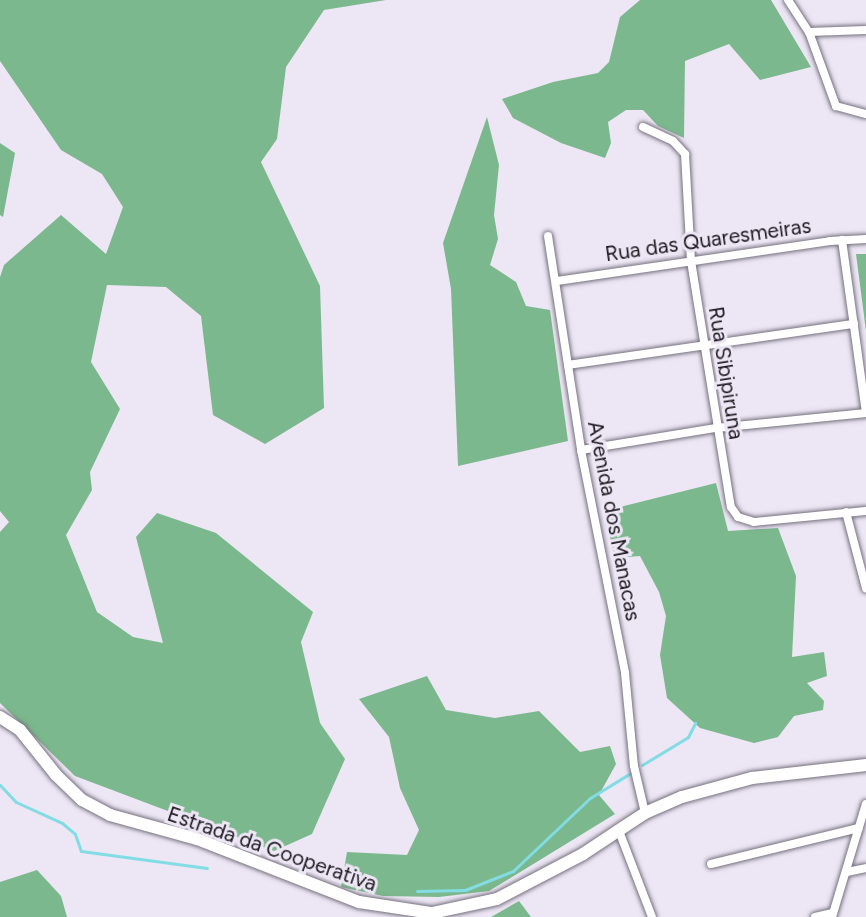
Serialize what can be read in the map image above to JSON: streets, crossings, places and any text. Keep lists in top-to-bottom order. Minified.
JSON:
{"streets":{"main road":["Estrada da Cooperativa"],"street":["Rua das Quaresmeiras","Rua Sibipiruna","Avenida dos Manacas"]},"crossings":[["Rua das Quaresmeiras","Rua Sibipiruna"],["Rua das Quaresmeiras","Avenida dos Manacas"],["Avenida dos Manacas","Estrada da Cooperativa"]]}
